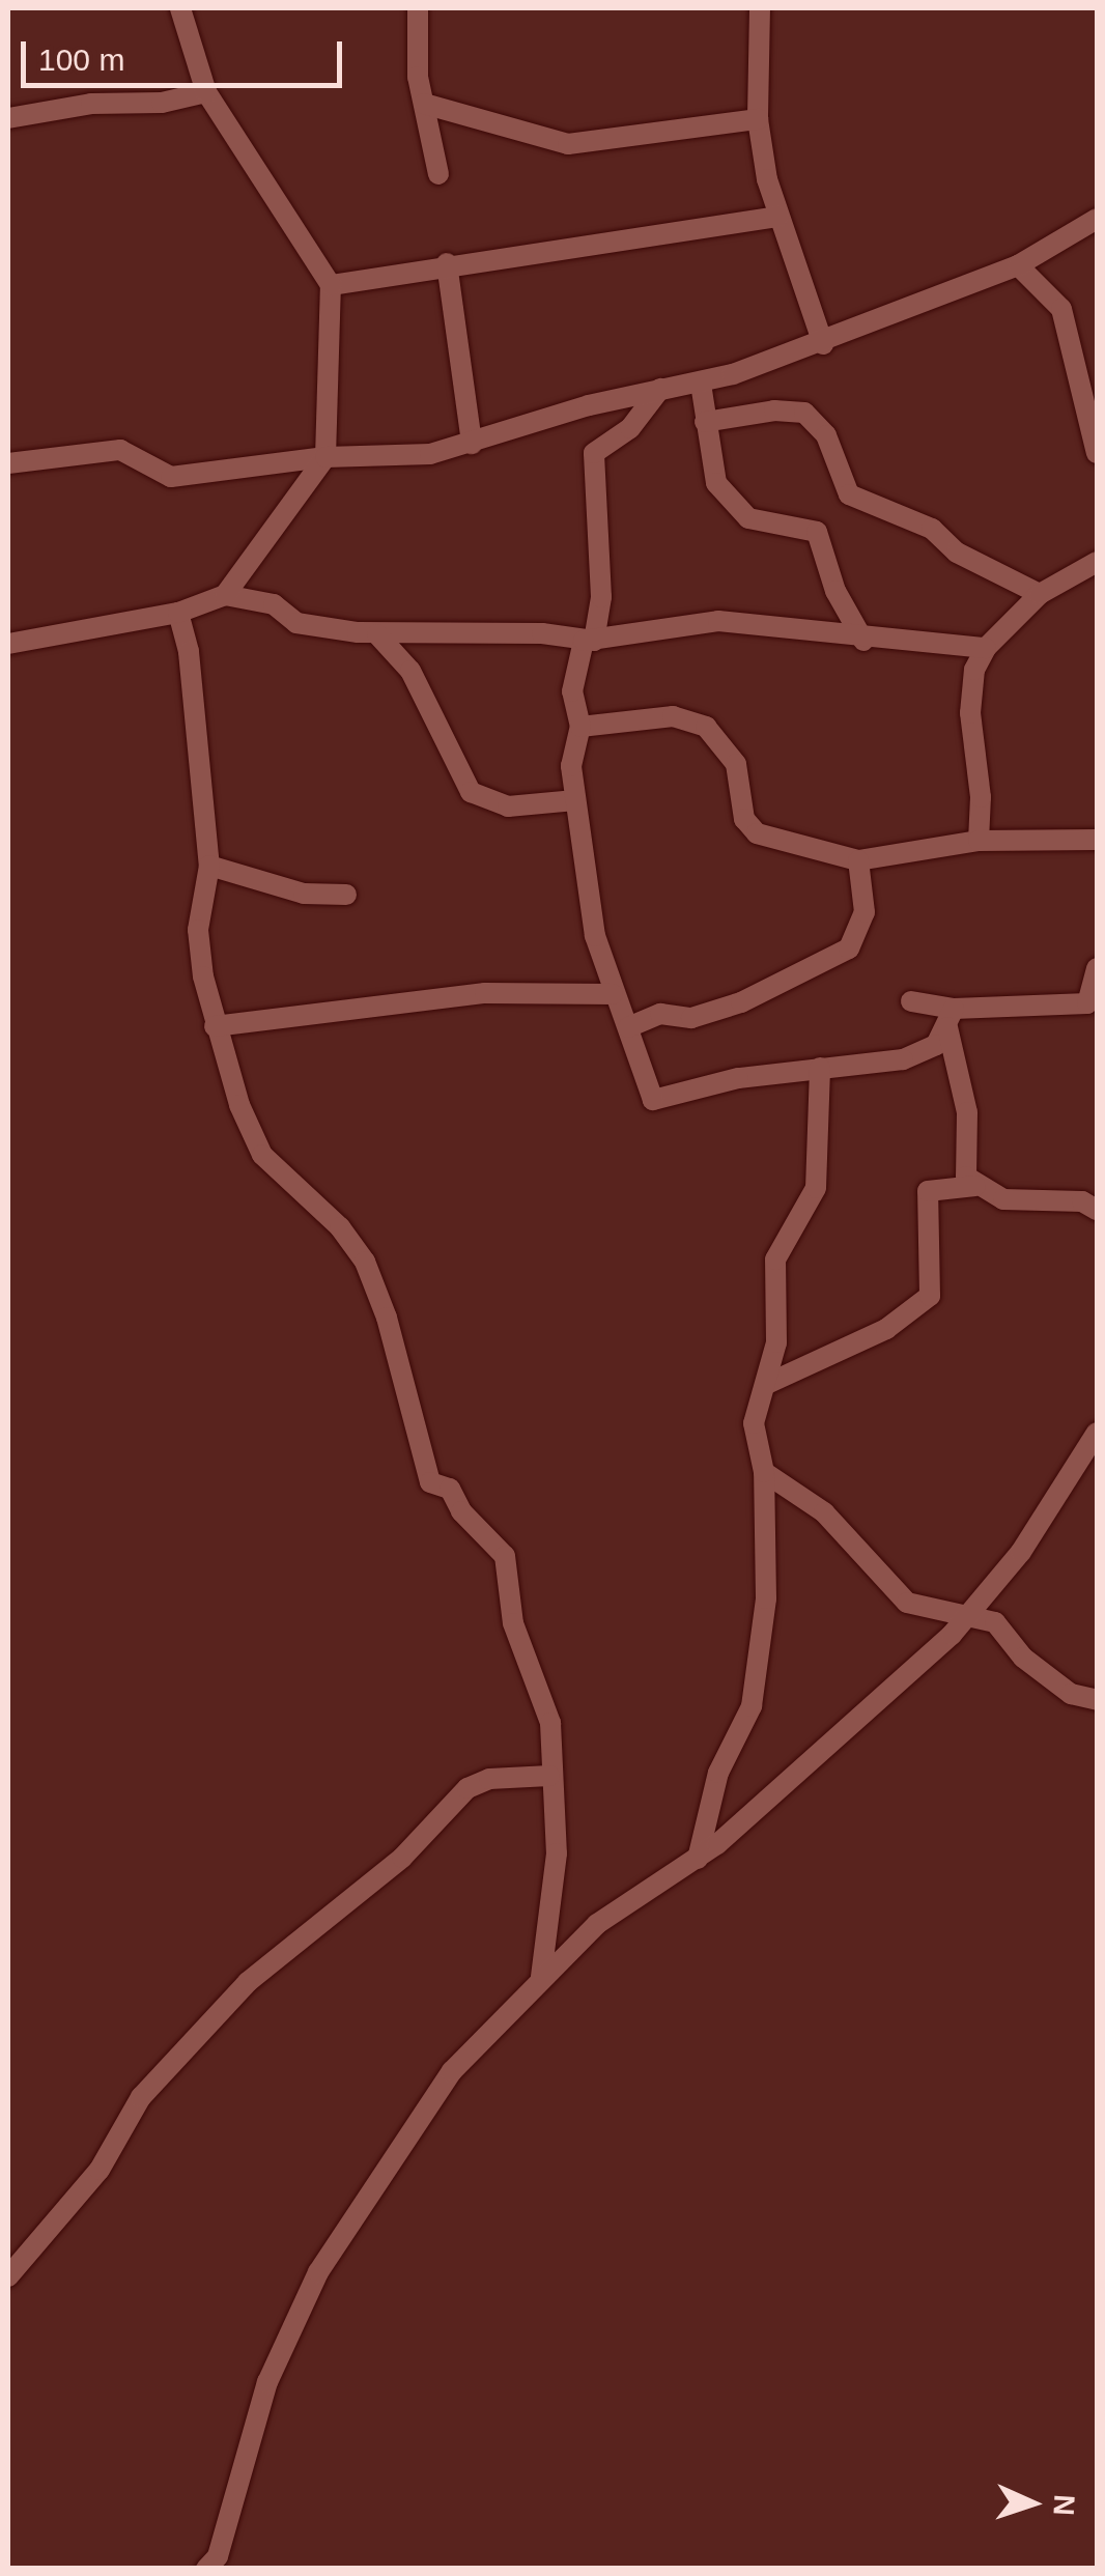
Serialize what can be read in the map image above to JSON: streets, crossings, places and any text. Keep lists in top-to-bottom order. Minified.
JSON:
{"scale_bar":"100 m","north":"right"}
